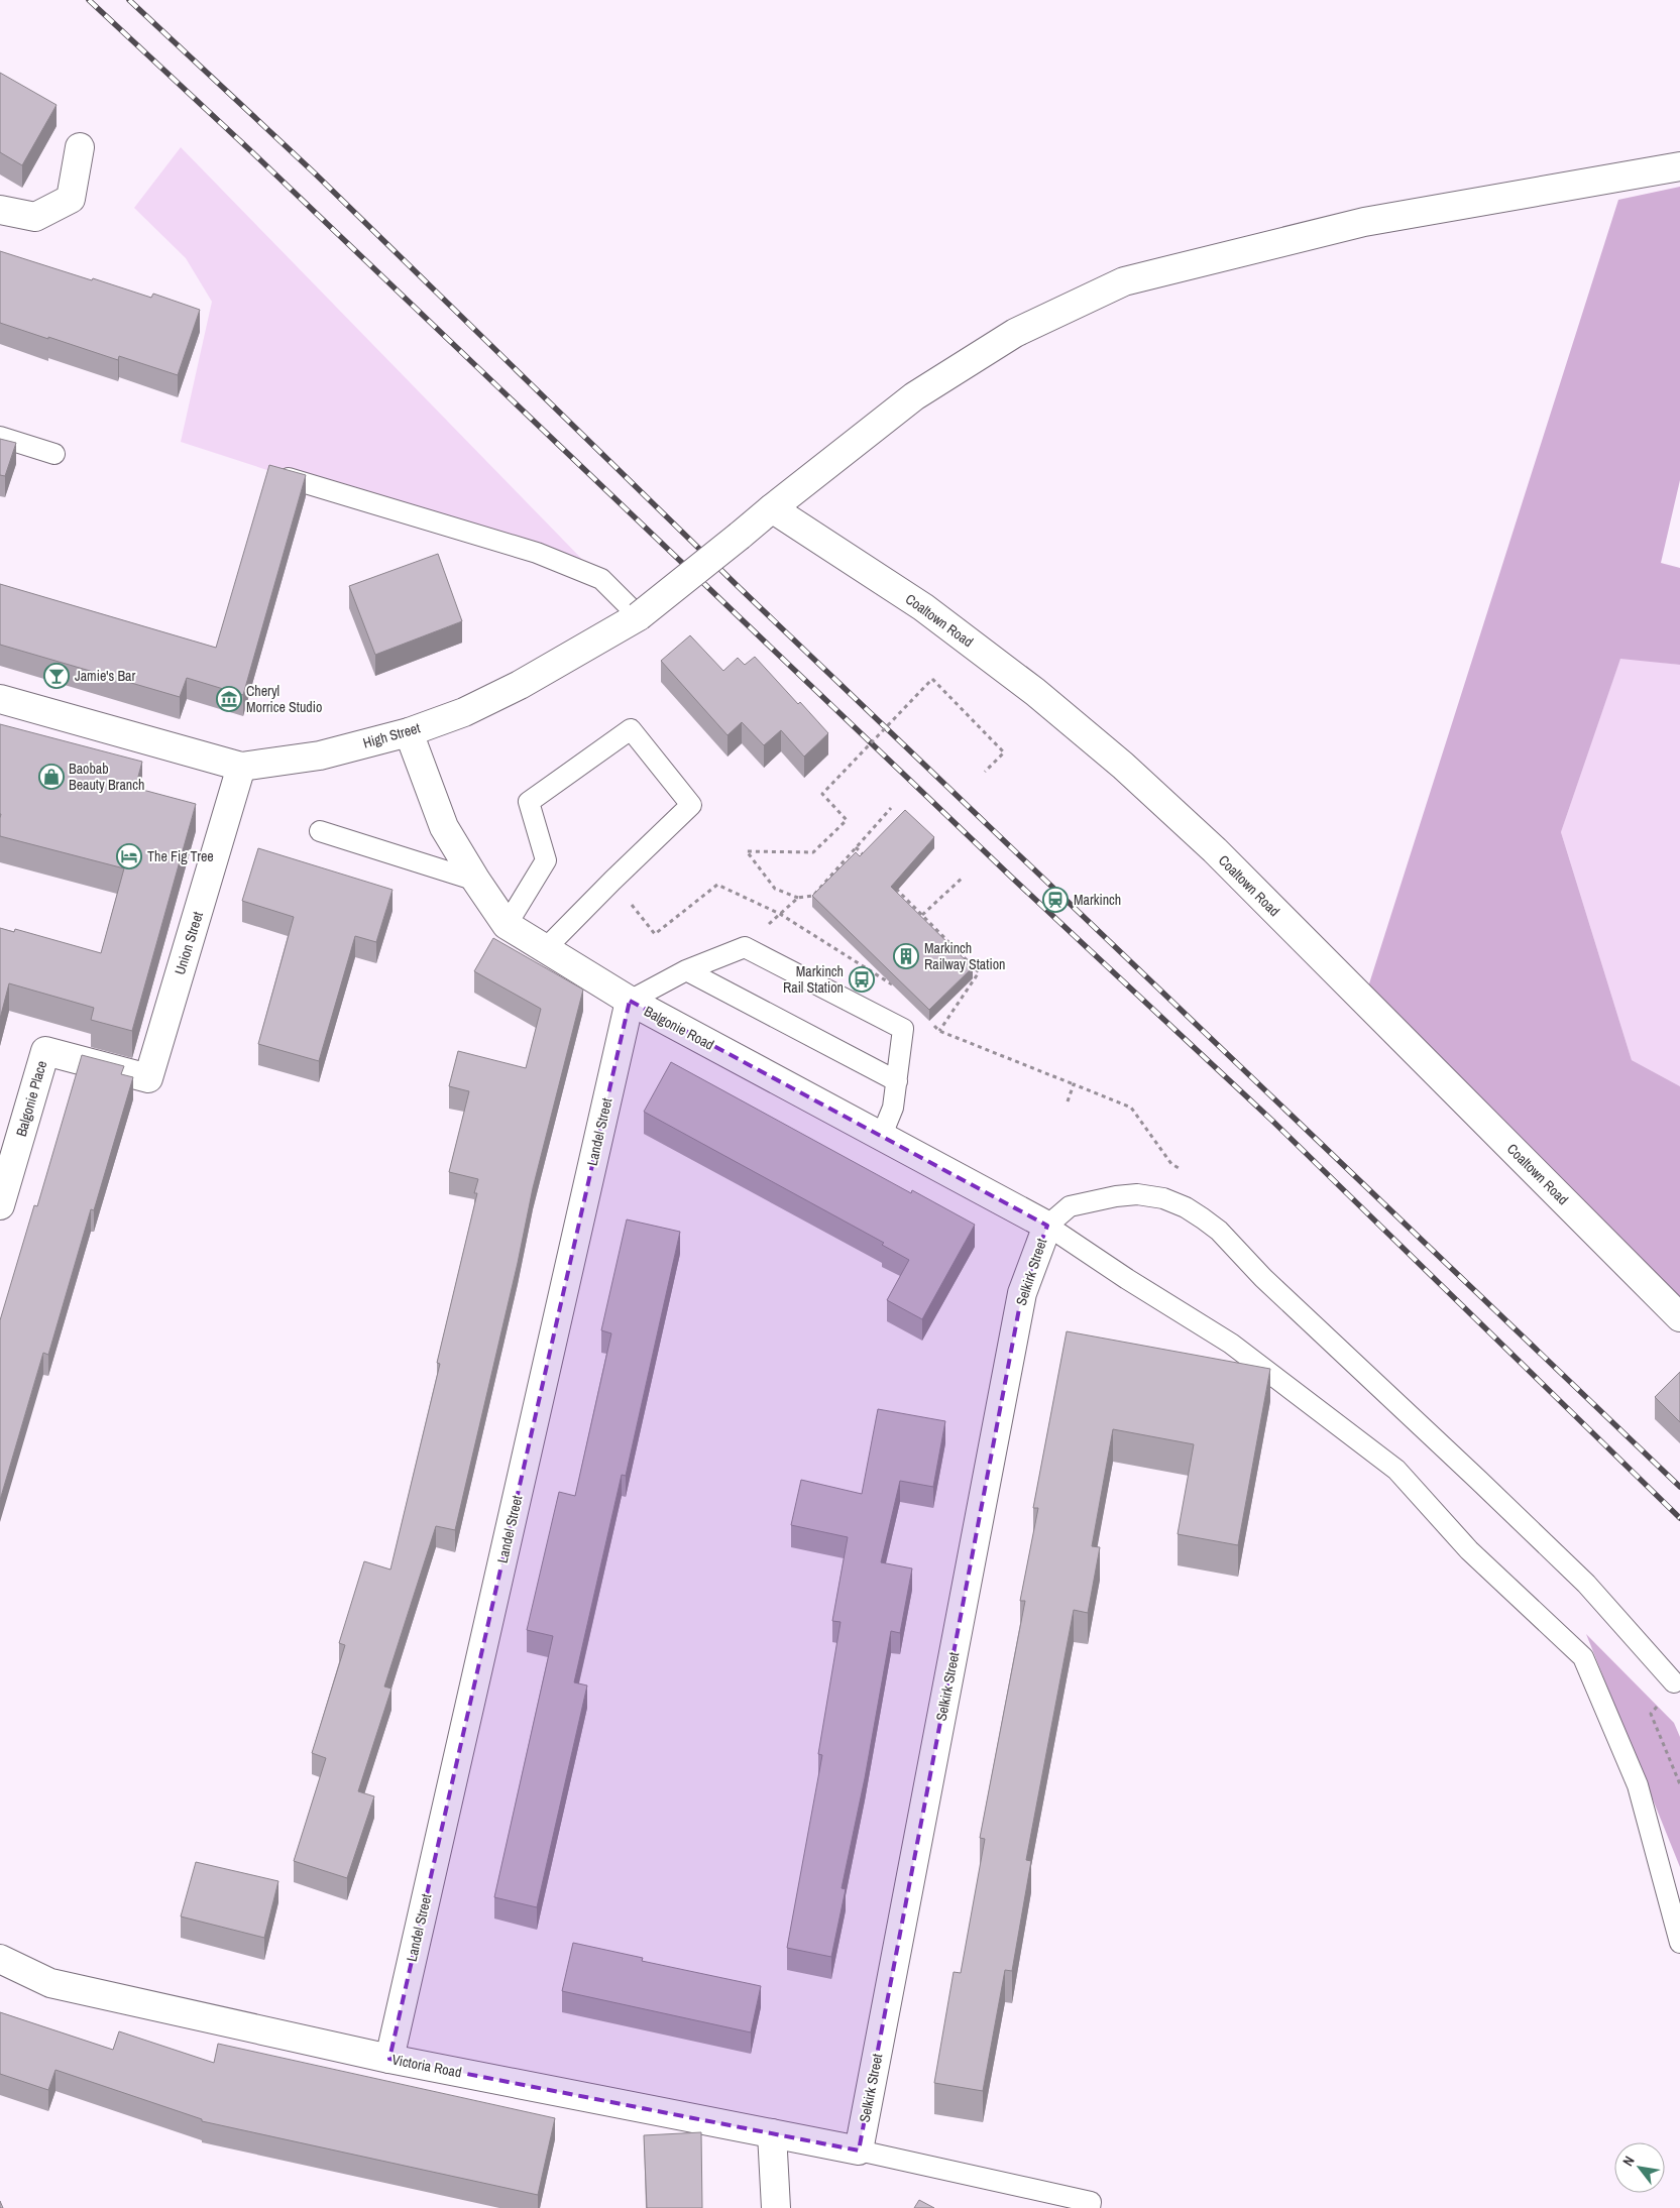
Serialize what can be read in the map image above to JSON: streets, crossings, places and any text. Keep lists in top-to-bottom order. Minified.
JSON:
{"streets":{"street":["Coaltown Road","High Street","Union Street","Balgonie Road","Balgonie Place","Landel Street","Selkirk Street","Victoria Road"]},"crossings":[["Coaltown Road","High Street"],["High Street","Union Street"],["High Street","Balgonie Road"],["Union Street","Balgonie Place"],["Balgonie Road","Landel Street"],["Balgonie Road","Selkirk Street"],["Landel Street","Victoria Road"],["Selkirk Street","Victoria Road"]],"places":{"bar":["Jamie's Bar"],"museum":["Cheryl Morrice Studio"],"shop":["Baobab Beauty Branch"],"hotel":["The Fig Tree"],"station":["Markinch"],"building":["Markinch Railway Station"],"bus stop":["Markinch Rail Station"]},"north":"top left"}
